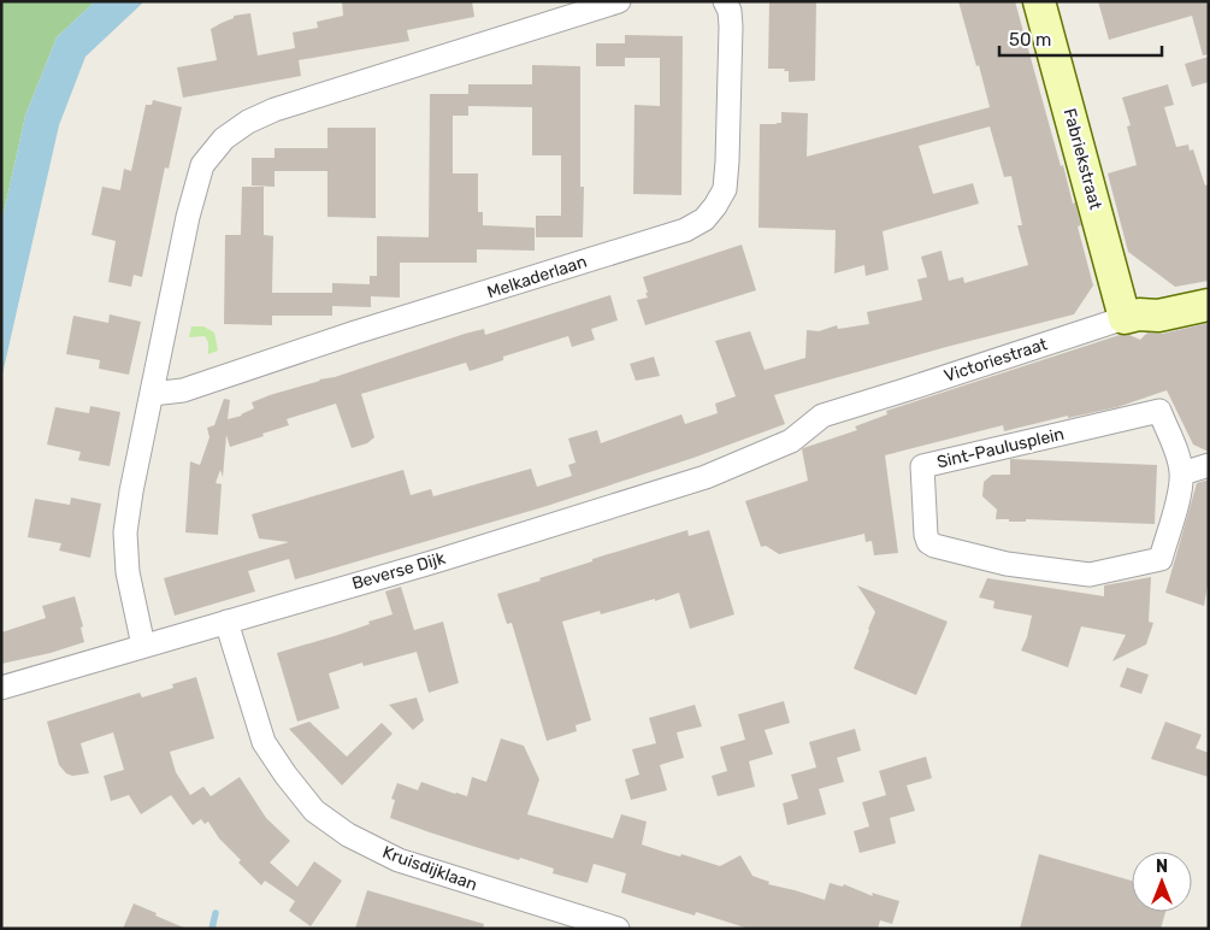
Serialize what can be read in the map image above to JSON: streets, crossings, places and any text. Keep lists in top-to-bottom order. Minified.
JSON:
{"streets":{"main road":["Fabriekstraat","Victoriestraat"],"street":["Melkaderlaan","Sint-Paulusplein","Beverse Dijk","Kruisdijklaan"]},"crossings":[["Fabriekstraat","Victoriestraat"],["Victoriestraat","Beverse Dijk"],["Beverse Dijk","Kruisdijklaan"]],"scale_bar":"50 m","north":"top"}
